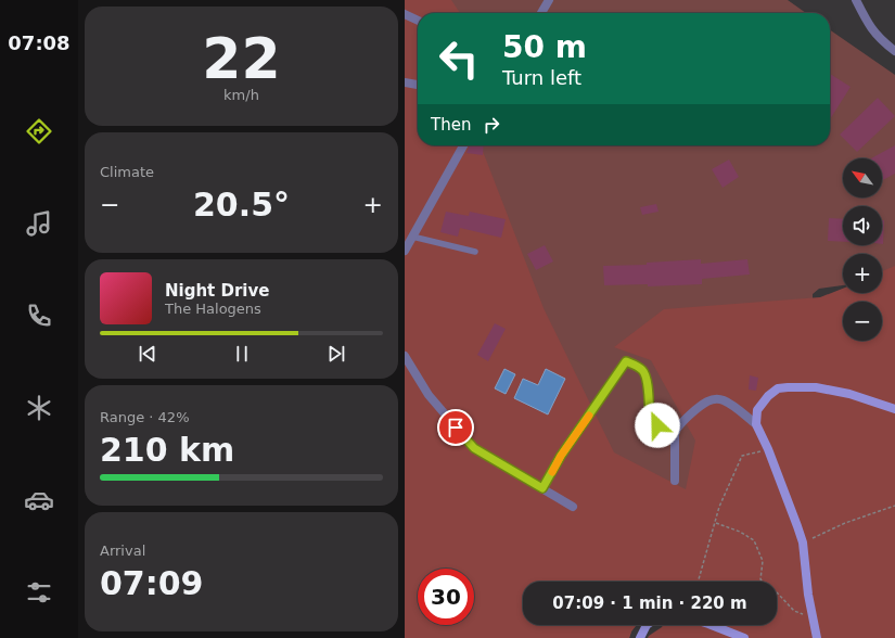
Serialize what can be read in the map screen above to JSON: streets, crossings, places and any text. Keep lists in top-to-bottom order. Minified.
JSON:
{"north":"top left","page":{"tabs":"07:08","tile":[["22","km/h"],"Climate",["Range · 42%","210 km"],["Arrival","07:09"]],"turn":["50 m","Turn left"],"then":"Then","map_buttons":["+","−"],"heat":["−","20.5°","+"],"song":["Night Drive","The Halogens"],"limit":"30","trip":"07:09 · 1 min · 220 m"}}
